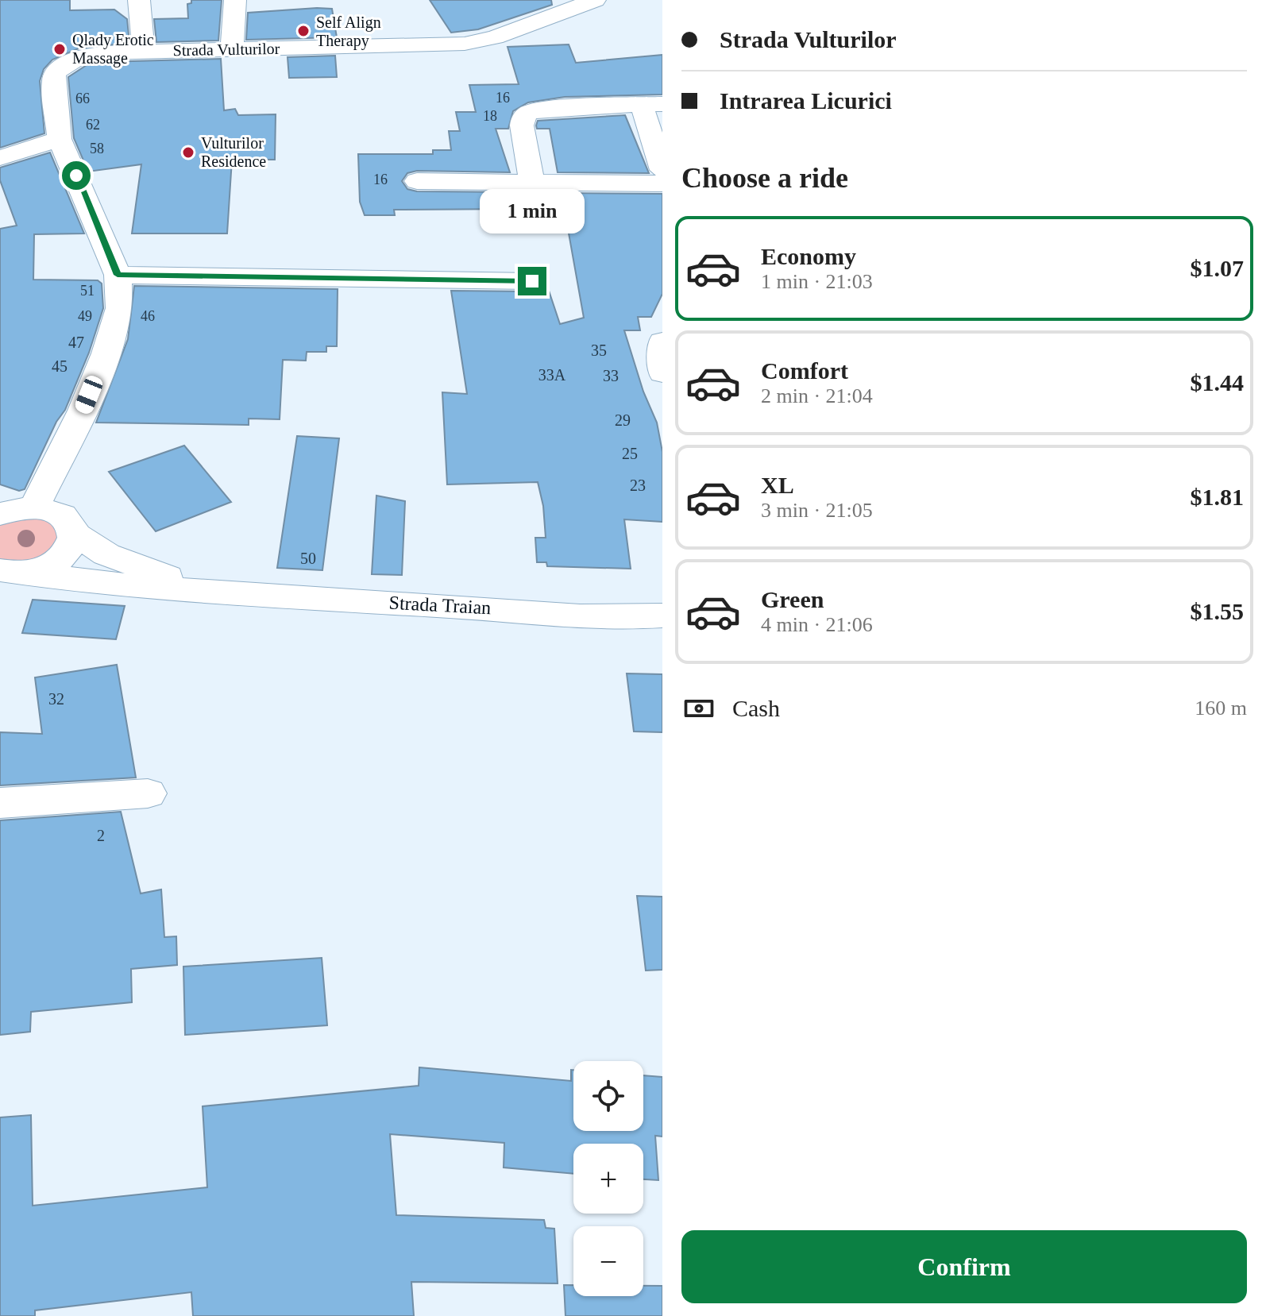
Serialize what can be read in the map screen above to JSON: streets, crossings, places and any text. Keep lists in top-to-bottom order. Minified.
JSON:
{"streets":{"street":["Strada Vulturilor","Strada Traian"]},"crossings":[["Strada Vulturilor","Strada Traian"]],"places":["Self Align Therapy","Qlady Erotic Massage","Vulturilor Residence"],"house_numbers":["16","66","18","62","58","16","51","49","46","47","35","45","33A","33","29","25","23","50","32","2"],"page":{"banner":["Strada Vulturilor","Intrarea Licurici"],"heading":"Choose a ride","bubble":"1 min","list":[{"name":"Economy","note":"1 min · 21:03","value":"$1.07"},{"name":"Comfort","note":"2 min · 21:04","value":"$1.44"},{"name":"XL","note":"3 min · 21:05","value":"$1.81"},{"name":"Green","note":"4 min · 21:06","value":"$1.55"}],"pay":["Cash","160 m"],"map_buttons":["+","−"],"buttons":"Confirm"}}
